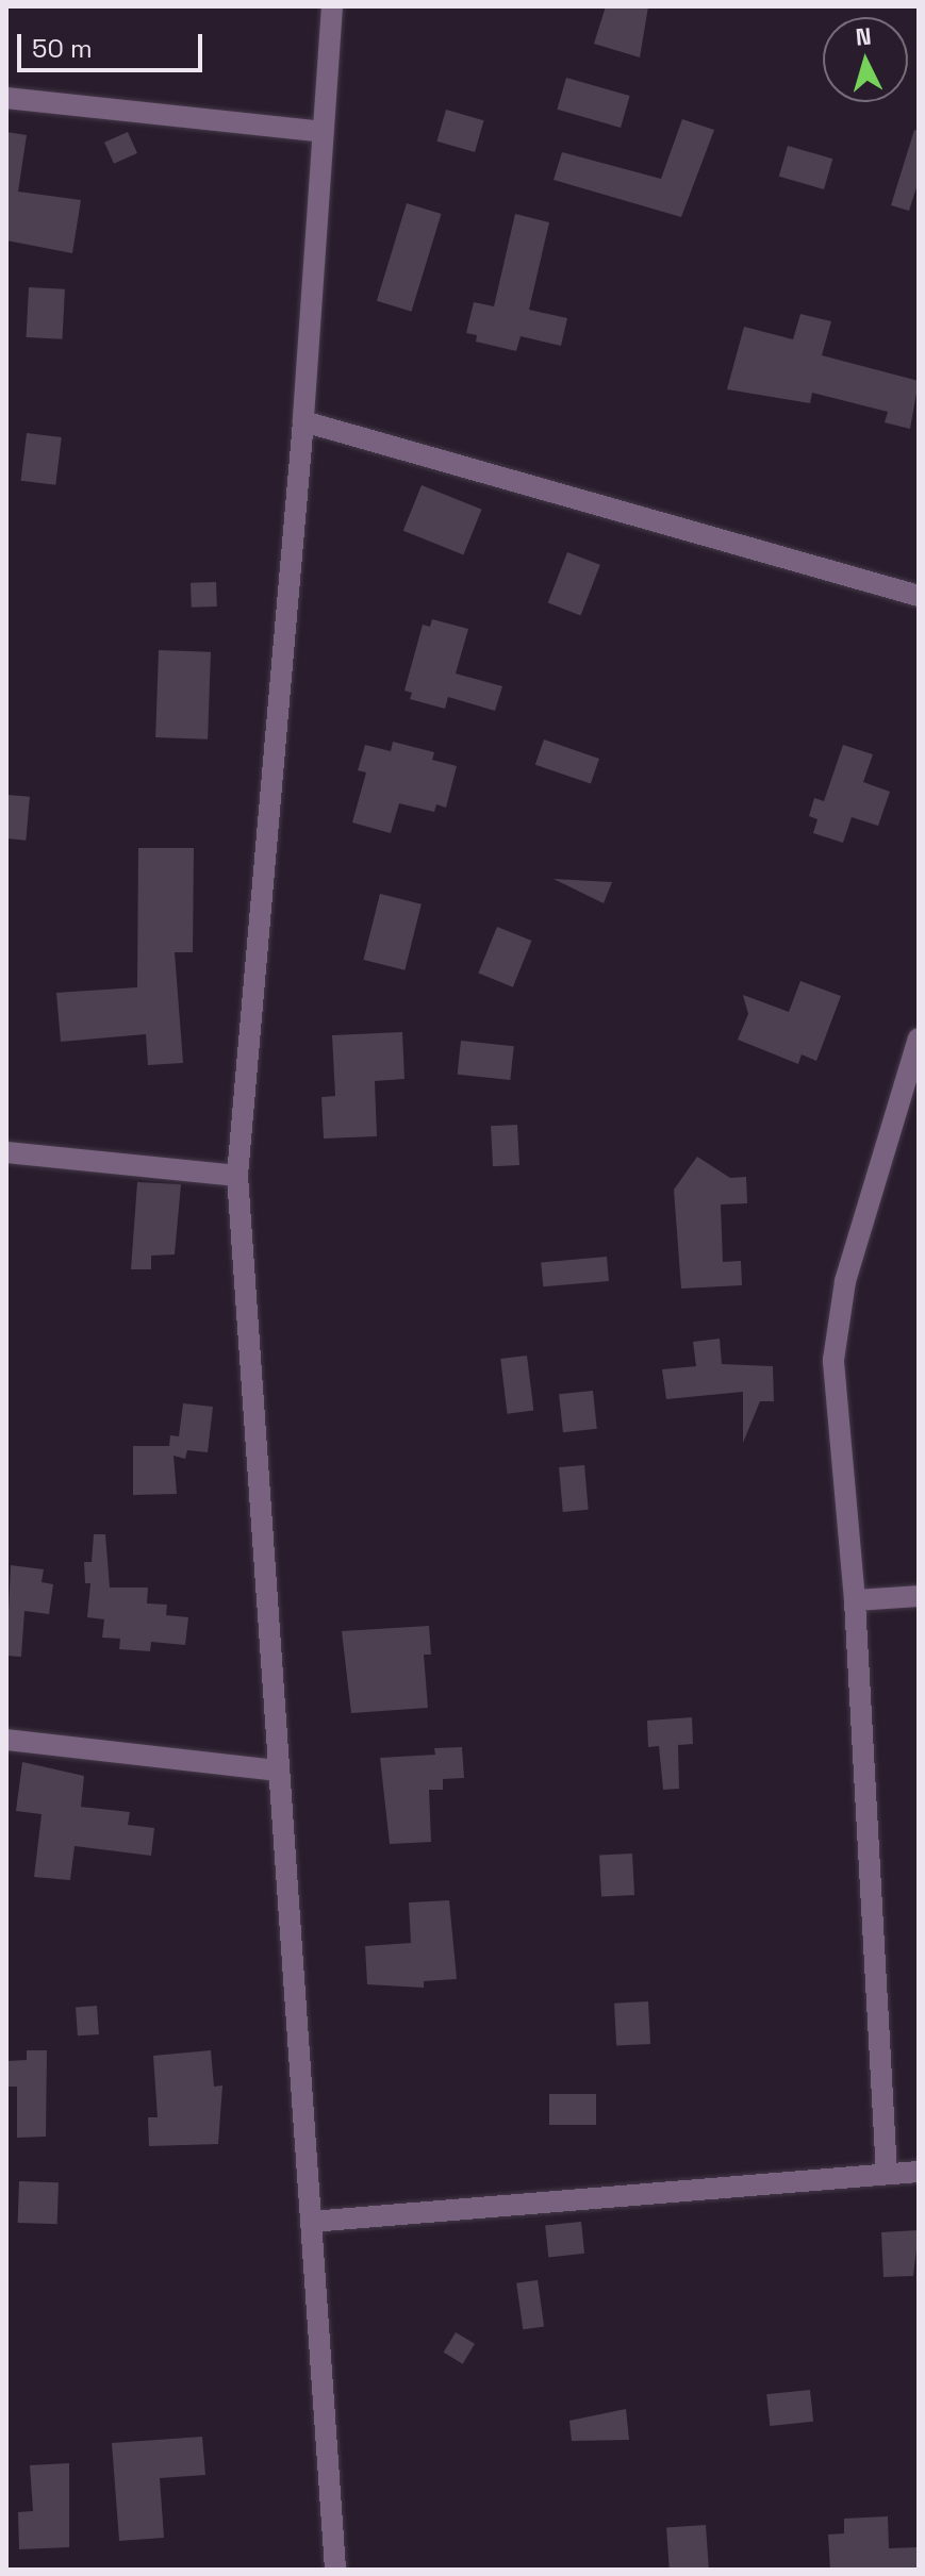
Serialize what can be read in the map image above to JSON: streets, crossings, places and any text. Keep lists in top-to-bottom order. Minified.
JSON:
{"scale_bar":"50 m","north":"top"}
